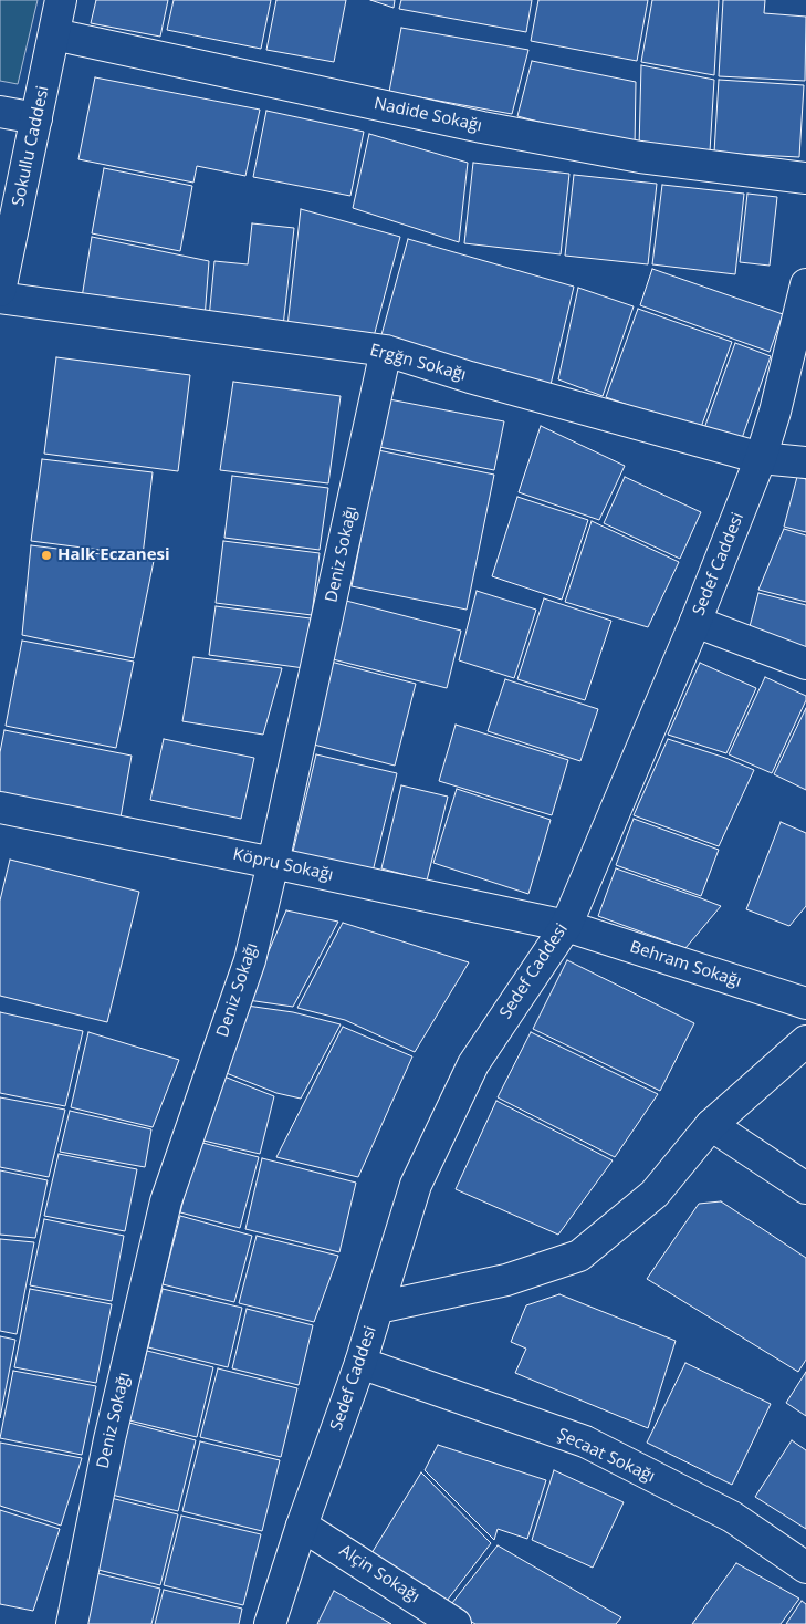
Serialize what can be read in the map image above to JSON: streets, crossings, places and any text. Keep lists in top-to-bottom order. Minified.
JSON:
{"streets":{"street":["Nadide Sokağı","Sokullu Caddesi","Ergğn Sokağı","Deniz Sokağı","Sedef Caddesi","Köpru Sokağı","Behram Sokağı","Şecaat Sokağı","Alçin Sokağı"]},"crossings":[["Nadide Sokağı","Sokullu Caddesi"],["Ergğn Sokağı","Deniz Sokağı"],["Ergğn Sokağı","Sedef Caddesi"],["Deniz Sokağı","Köpru Sokağı"],["Sedef Caddesi","Köpru Sokağı"],["Sedef Caddesi","Behram Sokağı"],["Sedef Caddesi","Şecaat Sokağı"],["Sedef Caddesi","Alçin Sokağı"],["Köpru Sokağı","Behram Sokağı"]],"places":["Halk Eczanesi"]}
